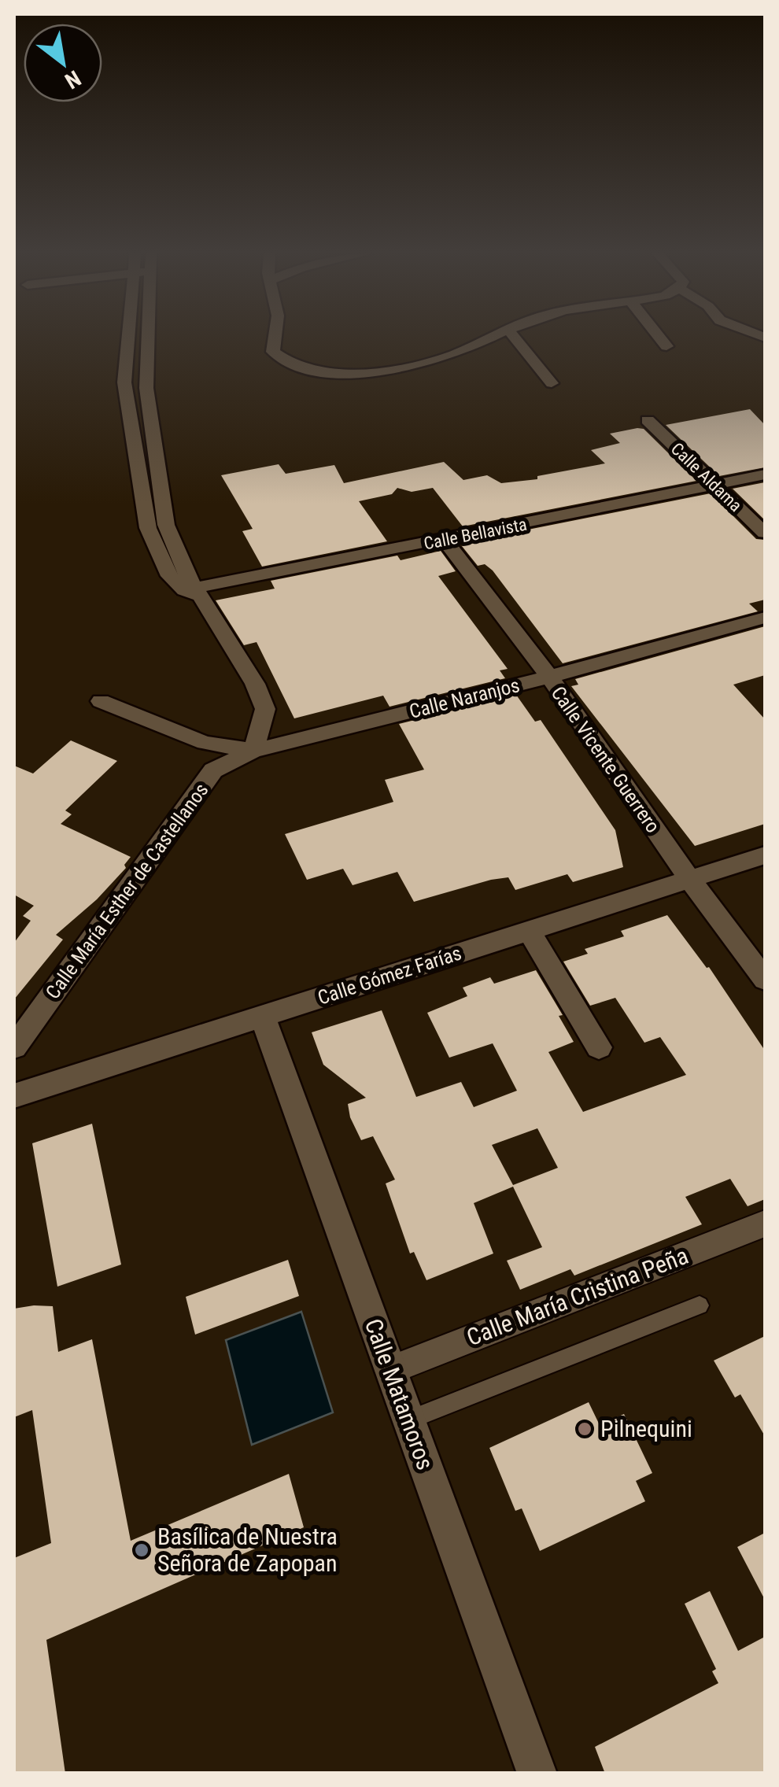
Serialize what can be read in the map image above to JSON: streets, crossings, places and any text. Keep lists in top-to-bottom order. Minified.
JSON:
{"streets":{"street":["Calle Aldama","Calle Bellavista","Calle Naranjos","Calle Vicente Guerrero","Calle María Esther de Castellanos","Calle Gómez Farías","Calle María Cristina Peña","Calle Matamoros"]},"crossings":[["Calle Aldama","Calle Bellavista"],["Calle Bellavista","Calle Vicente Guerrero"],["Calle Naranjos","Calle Vicente Guerrero"],["Calle Naranjos","Calle María Esther de Castellanos"],["Calle Vicente Guerrero","Calle Gómez Farías"],["Calle Gómez Farías","Calle Matamoros"],["Calle María Cristina Peña","Calle Matamoros"]],"places":["Pilnequini","Basílica de Nuestra Señora de Zapopan"],"north":"bottom right"}
